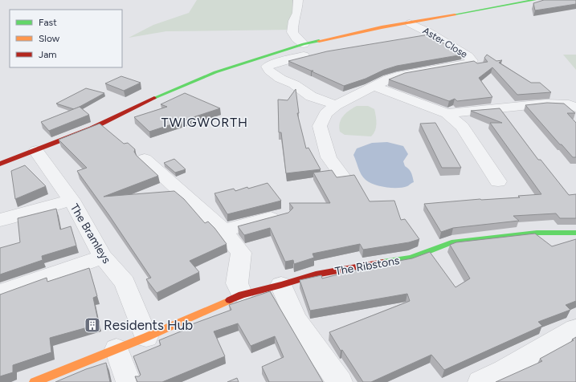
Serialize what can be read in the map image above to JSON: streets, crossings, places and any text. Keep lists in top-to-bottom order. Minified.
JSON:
{"streets":{"main road":["The Ribstons"],"street":["Aster Close","The Bramleys"]},"crossings":[["The Bramleys","The Ribstons"]],"districts":["TWIGWORTH"],"places":{"building":["Residents Hub"]},"legend":["Fast","Slow","Jam"]}
